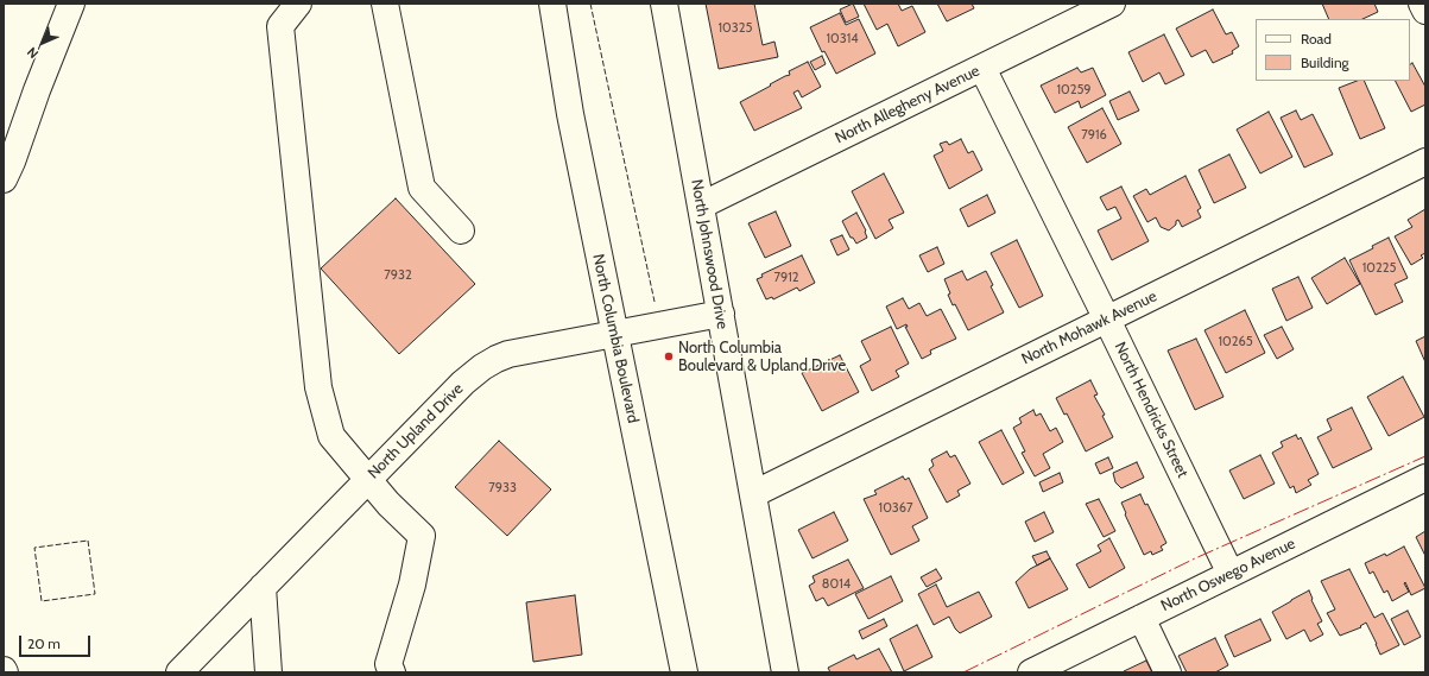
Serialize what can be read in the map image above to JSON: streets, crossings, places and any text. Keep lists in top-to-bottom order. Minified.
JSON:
{"streets":{"street":["North Allegheny Avenue","North Johnswood Drive","North Mohawk Avenue","North Columbia Boulevard","North Hendricks Street","North Upland Drive","North Oswego Avenue"]},"crossings":[["North Allegheny Avenue","North Johnswood Drive"],["North Allegheny Avenue","North Hendricks Street"],["North Johnswood Drive","North Mohawk Avenue"],["North Johnswood Drive","North Upland Drive"],["North Mohawk Avenue","North Hendricks Street"],["North Columbia Boulevard","North Upland Drive"],["North Hendricks Street","North Oswego Avenue"]],"places":["North Columbia Boulevard & Upland Drive"],"house_numbers":["10325","10314","10259","7916","10225","7932","7912","10265","7933","10367","8014"],"legend":["Road","Building"],"scale_bar":"20 m","north":"bottom left"}
